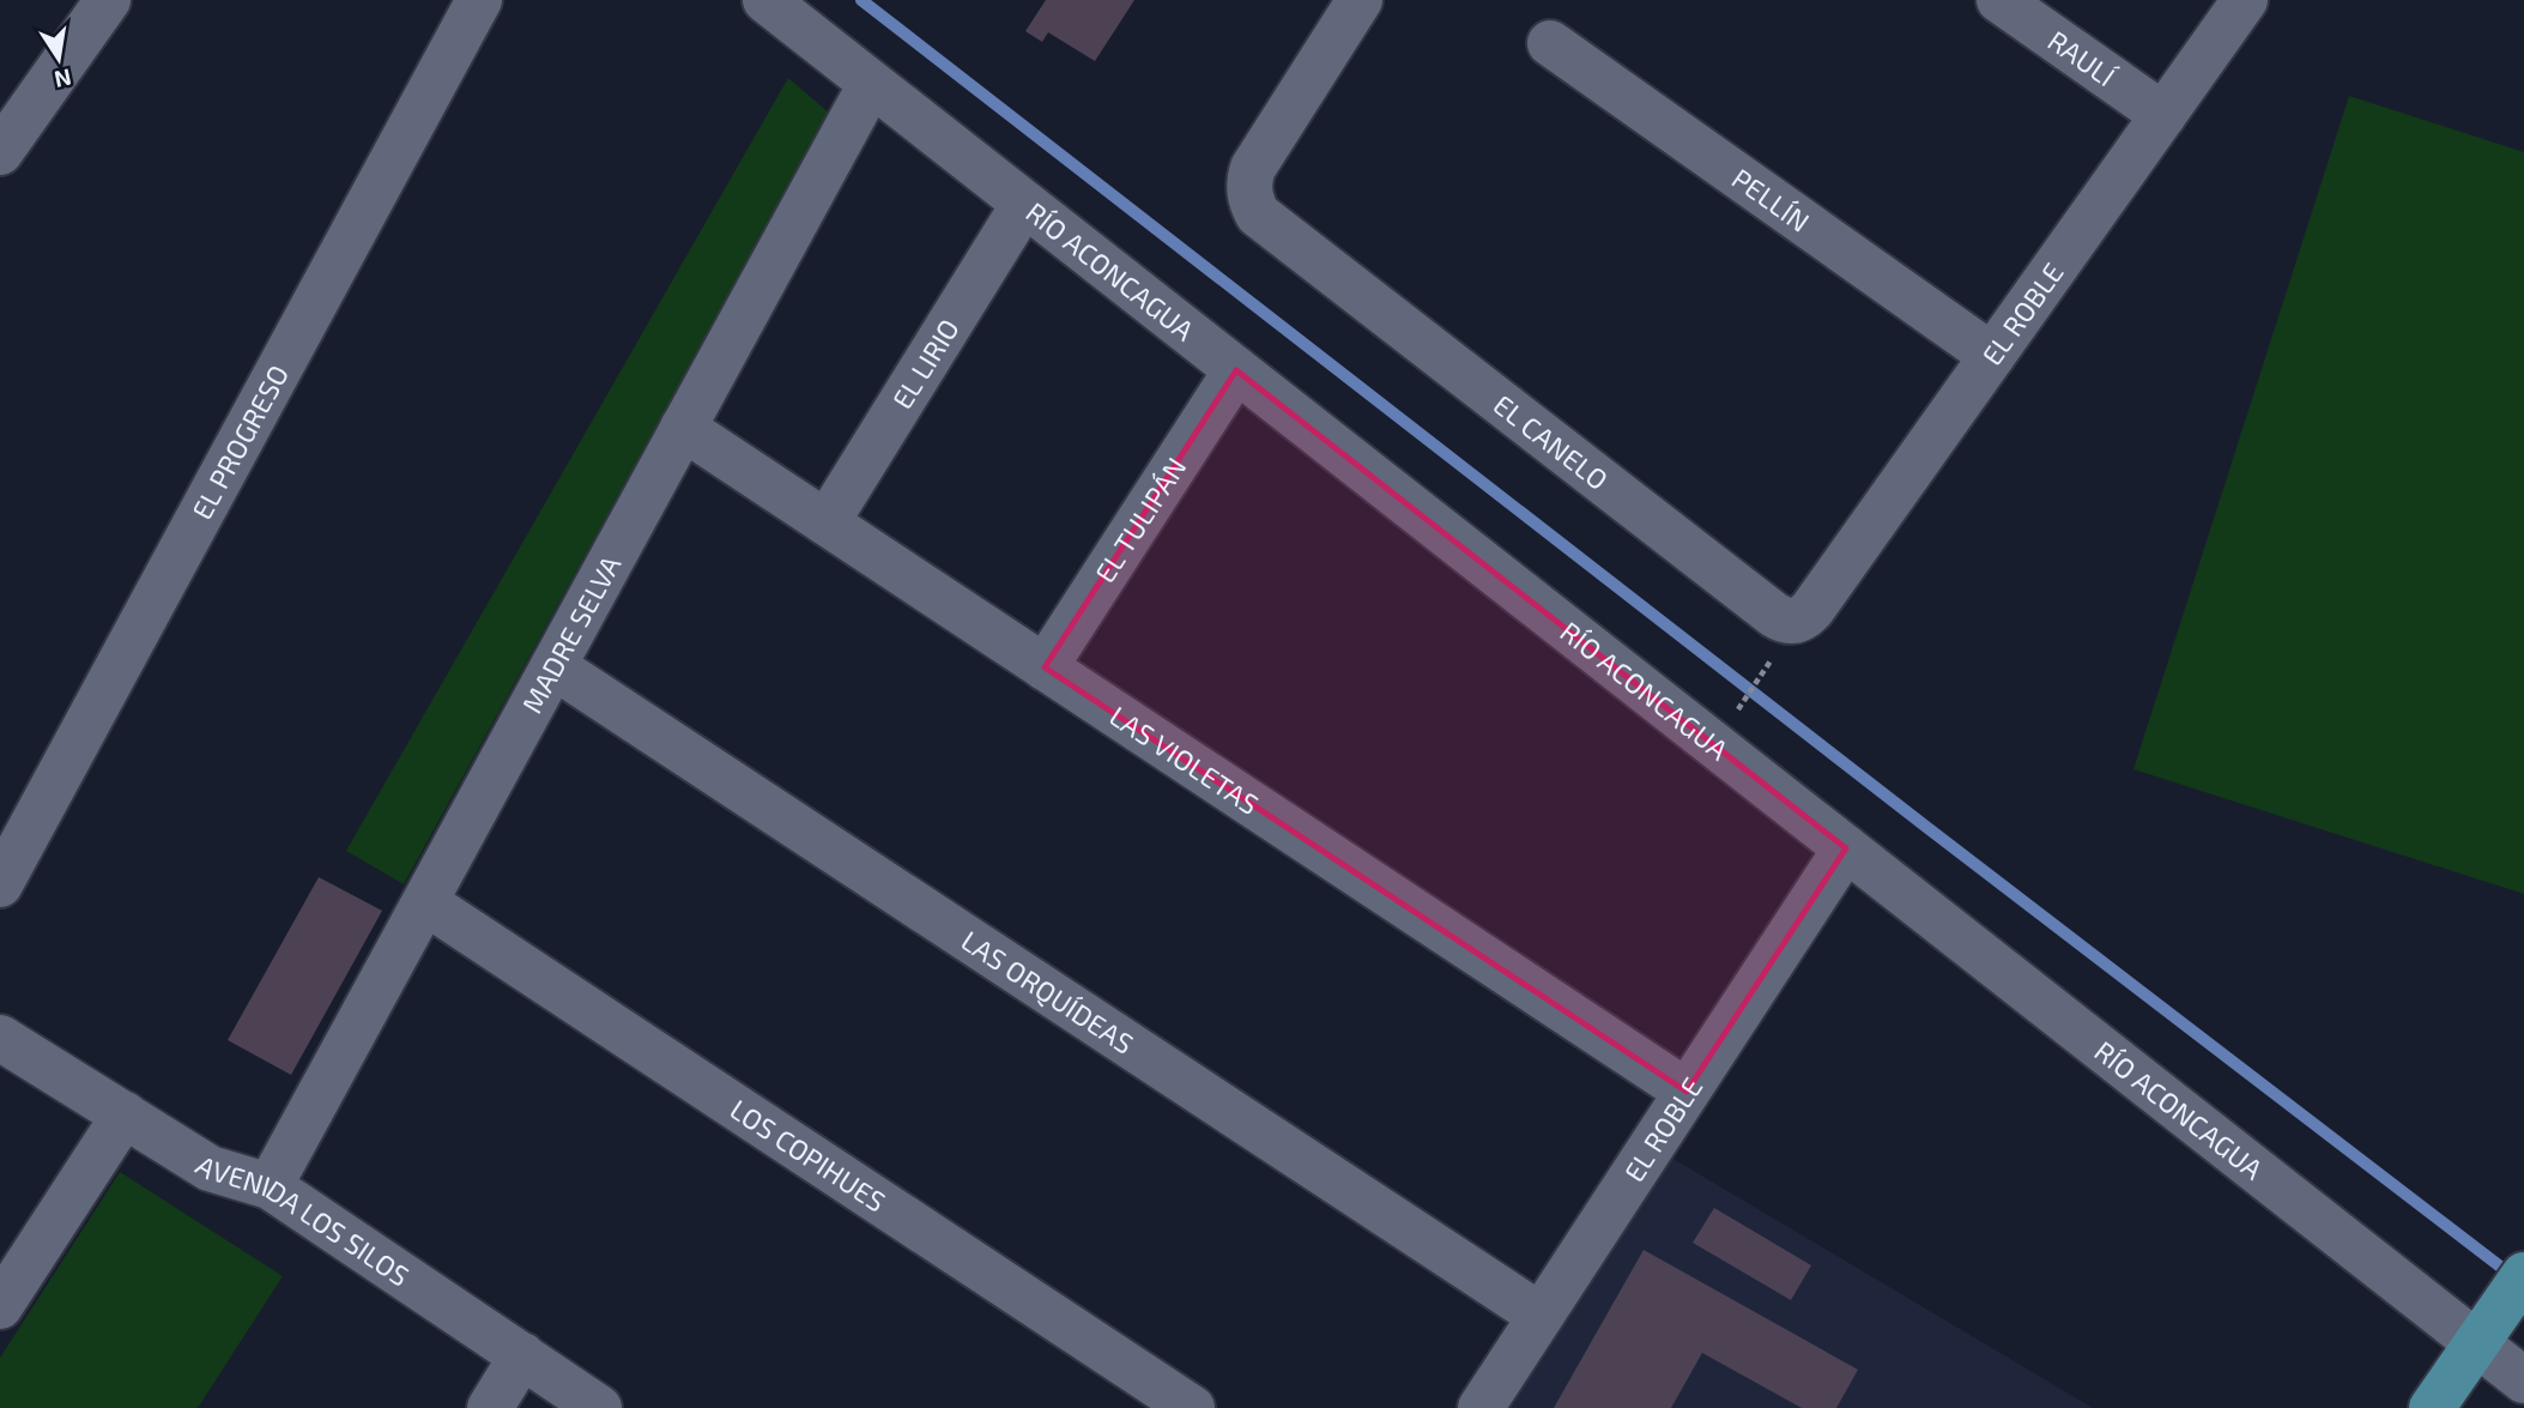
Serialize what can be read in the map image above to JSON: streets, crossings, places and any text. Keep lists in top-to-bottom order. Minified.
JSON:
{"streets":{"street":["RAULÍ","PELLÍN","RÍO ACONCAGUA","EL ROBLE","EL LIRIO","EL PROGRESO","EL CANELO","EL TULIPÁN","MADRE SELVA","LAS VIOLETAS","LAS ORQUÍDEAS","LOS COPIHUES","AVENIDA LOS SILOS"]},"crossings":[["RAULÍ","EL ROBLE"],["PELLÍN","EL ROBLE"],["RÍO ACONCAGUA","EL ROBLE"],["RÍO ACONCAGUA","EL LIRIO"],["RÍO ACONCAGUA","EL TULIPÁN"],["RÍO ACONCAGUA","MADRE SELVA"],["EL ROBLE","EL CANELO"],["EL ROBLE","LAS VIOLETAS"],["EL ROBLE","LAS ORQUÍDEAS"],["EL LIRIO","LAS VIOLETAS"],["EL TULIPÁN","LAS VIOLETAS"],["MADRE SELVA","LAS VIOLETAS"],["MADRE SELVA","LAS ORQUÍDEAS"],["MADRE SELVA","LOS COPIHUES"],["MADRE SELVA","AVENIDA LOS SILOS"]],"north":"bottom"}
